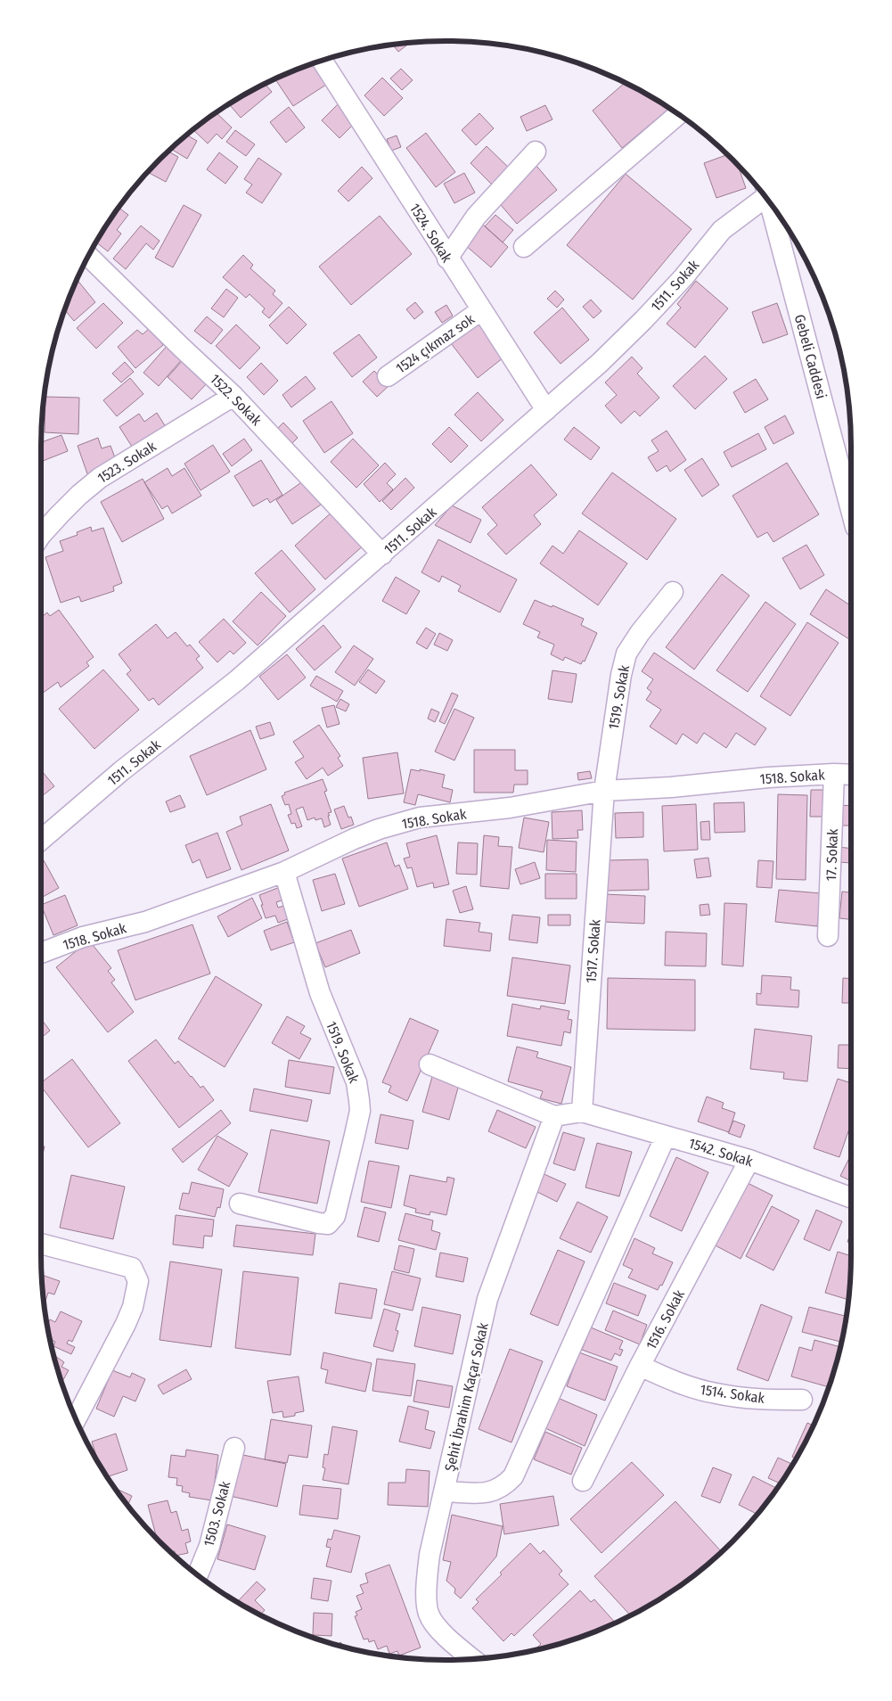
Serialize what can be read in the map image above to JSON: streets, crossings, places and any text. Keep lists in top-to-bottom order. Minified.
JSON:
{"streets":{"street":["1524. Sokak","1511. Sokak","1524 çıkmaz sok","Gebeli Caddesi","1522. Sokak","1523. Sokak","1519. Sokak","1518. Sokak","17. Sokak","1517. Sokak","1542. Sokak","1516. Sokak","1514. Sokak","Şehit İbrahim Kaçar Sokak","1503. Sokak"]},"crossings":[["1524. Sokak","1511. Sokak"],["1524. Sokak","1524 çıkmaz sok"],["1511. Sokak","1522. Sokak"],["1522. Sokak","1523. Sokak"],["1519. Sokak","1518. Sokak"],["1519. Sokak","1517. Sokak"],["1518. Sokak","17. Sokak"],["1518. Sokak","1517. Sokak"],["1517. Sokak","1542. Sokak"],["1542. Sokak","1516. Sokak"],["1516. Sokak","1514. Sokak"]]}
